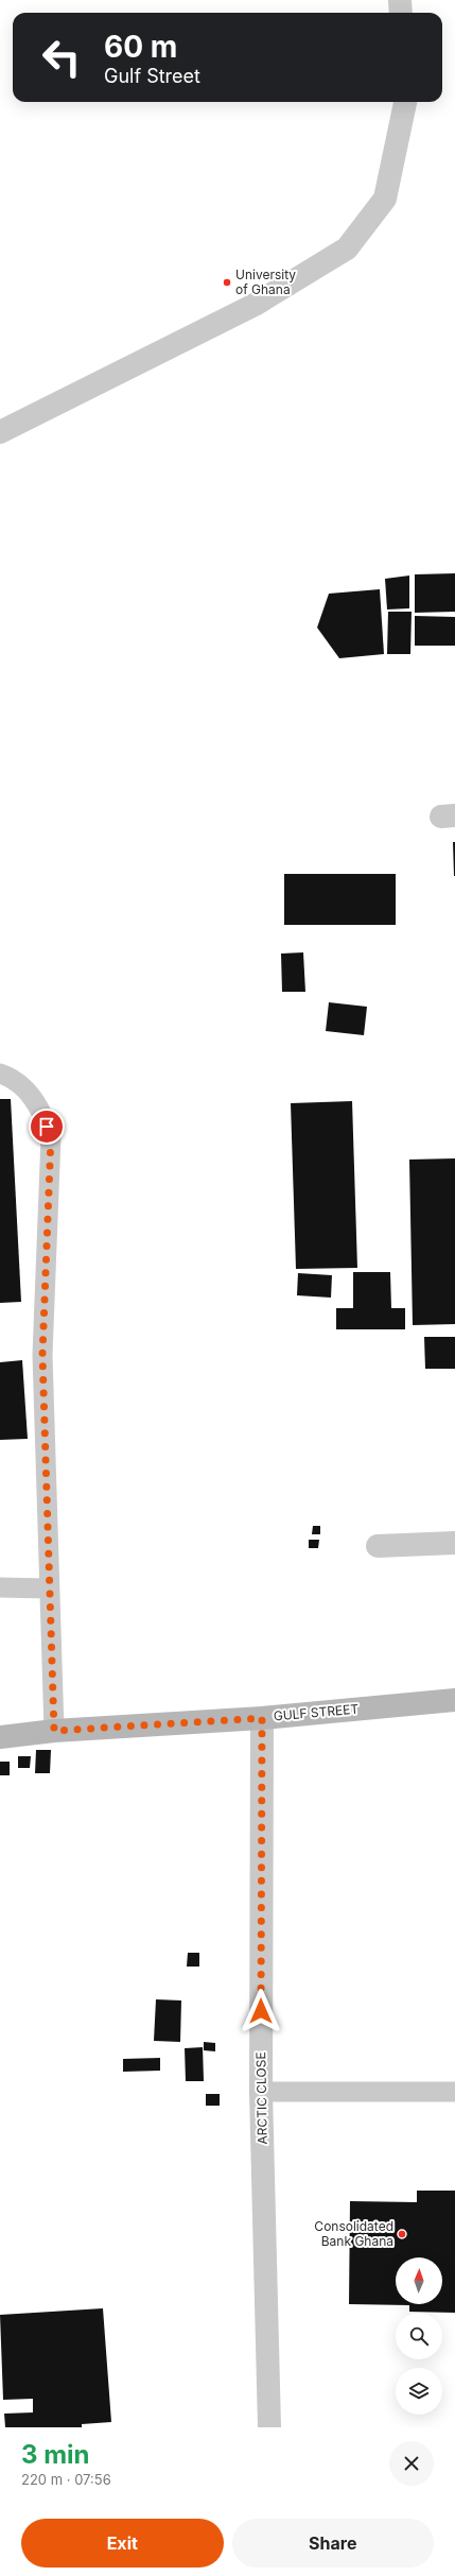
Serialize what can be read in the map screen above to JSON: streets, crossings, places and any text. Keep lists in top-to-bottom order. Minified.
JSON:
{"streets":{"street":["GULF STREET","ARCTIC CLOSE"]},"crossings":[["GULF STREET","ARCTIC CLOSE"]],"places":["University of Ghana","Consolidated Bank Ghana"],"north":"top","page":{"turn":["60 m","Gulf Street"],"heading":["3 min","220 m · 07:56"],"buttons":["Exit","Share"]}}
